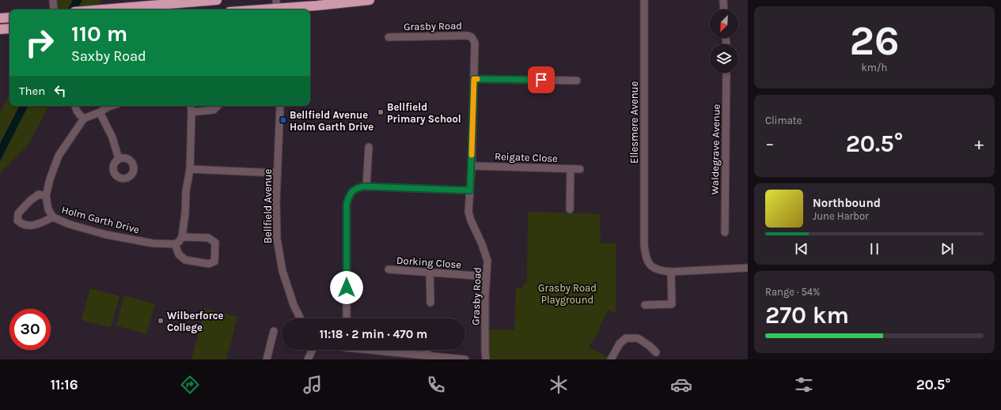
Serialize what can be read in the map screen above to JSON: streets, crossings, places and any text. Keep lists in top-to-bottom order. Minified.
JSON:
{"streets":{"street":["Grasby Road","Ellesmere Avenue","Waldegrave Avenue","Reigate Close","Bellfield Avenue","Holm Garth Drive","Dorking Close"]},"crossings":[["Grasby Road","Reigate Close"],["Grasby Road","Dorking Close"]],"parks":["Grasby Road Playground"],"places":{"other":["Bellfield Primary School","Wilberforce College"],"transit":["Bellfield Avenue Holm Garth Drive"]},"north":"bottom left","page":{"tile":[["26","km/h"],"Climate",["Range · 54%","270 km"]],"turn":["110 m","Saxby Road"],"then":"Then","heat":["−","20.5°","+"],"song":["Northbound","June Harbor"],"limit":"30","trip":"11:18 · 2 min · 470 m","tabs":["11:16","20.5°"]}}
